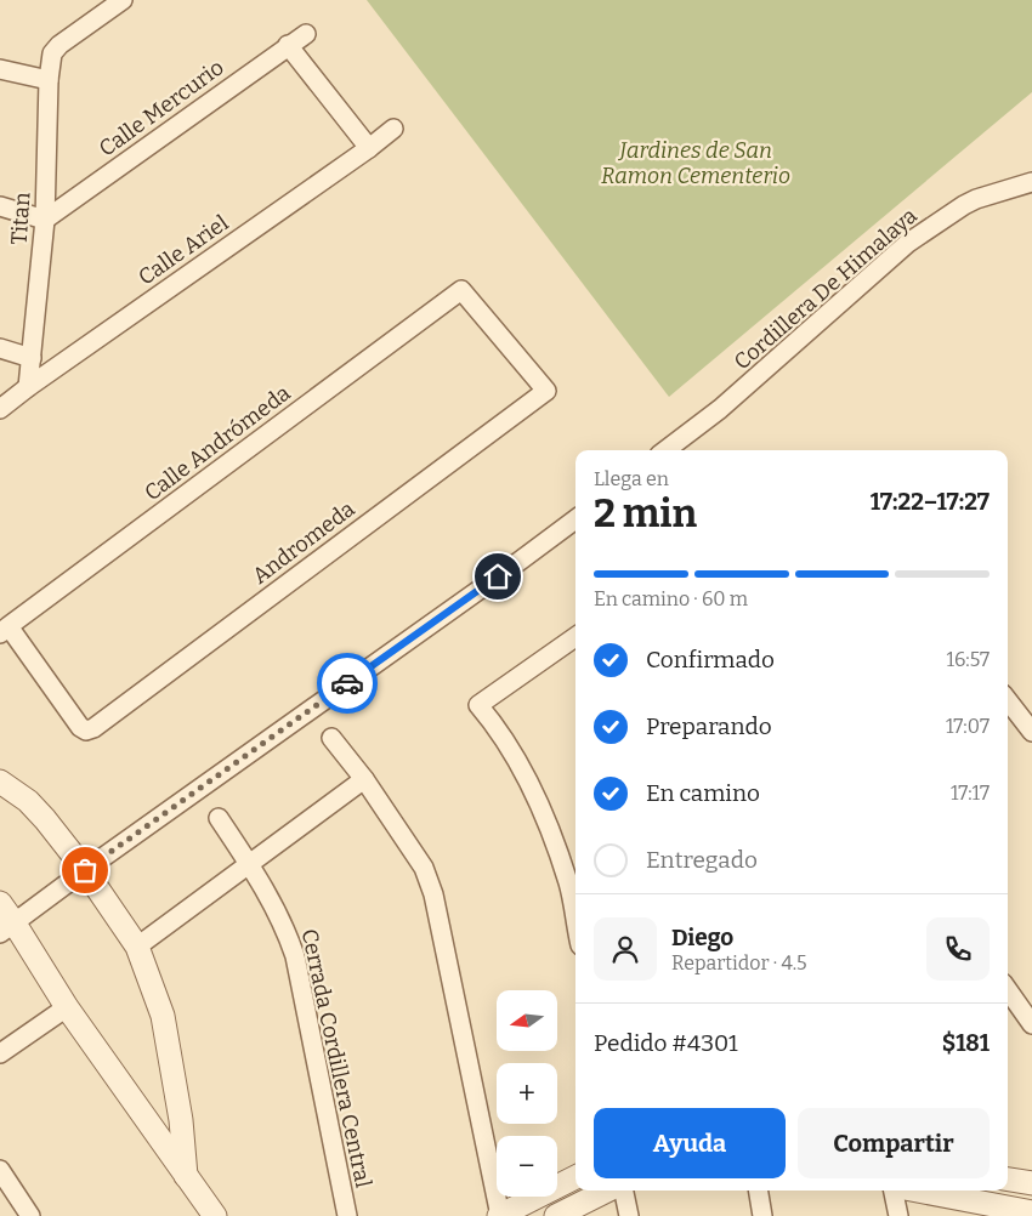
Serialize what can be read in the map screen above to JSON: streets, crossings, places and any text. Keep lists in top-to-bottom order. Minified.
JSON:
{"streets":{"street":["Calle Mercurio","Titan","Calle Ariel","Cordillera De Himalaya","Calle Andrómeda","Andromeda","Cerrada Cordillera Central"]},"crossings":[["Calle Mercurio","Titan"],["Titan","Calle Ariel"],["Calle Andrómeda","Andromeda"]],"parks":["Jardines de San Ramon Cementerio"],"north":"left","page":{"heading":["2 min","Llega en","17:22–17:27"],"panel":["Diego","Repartidor · 4.5","Pedido #4301","$181"],"bar":"En camino · 60 m","list":[["Confirmado","16:57"],["Preparando","17:07"],["En camino","17:17"],"Entregado"],"map_buttons":["+","−"],"buttons":["Ayuda","Compartir"]}}
